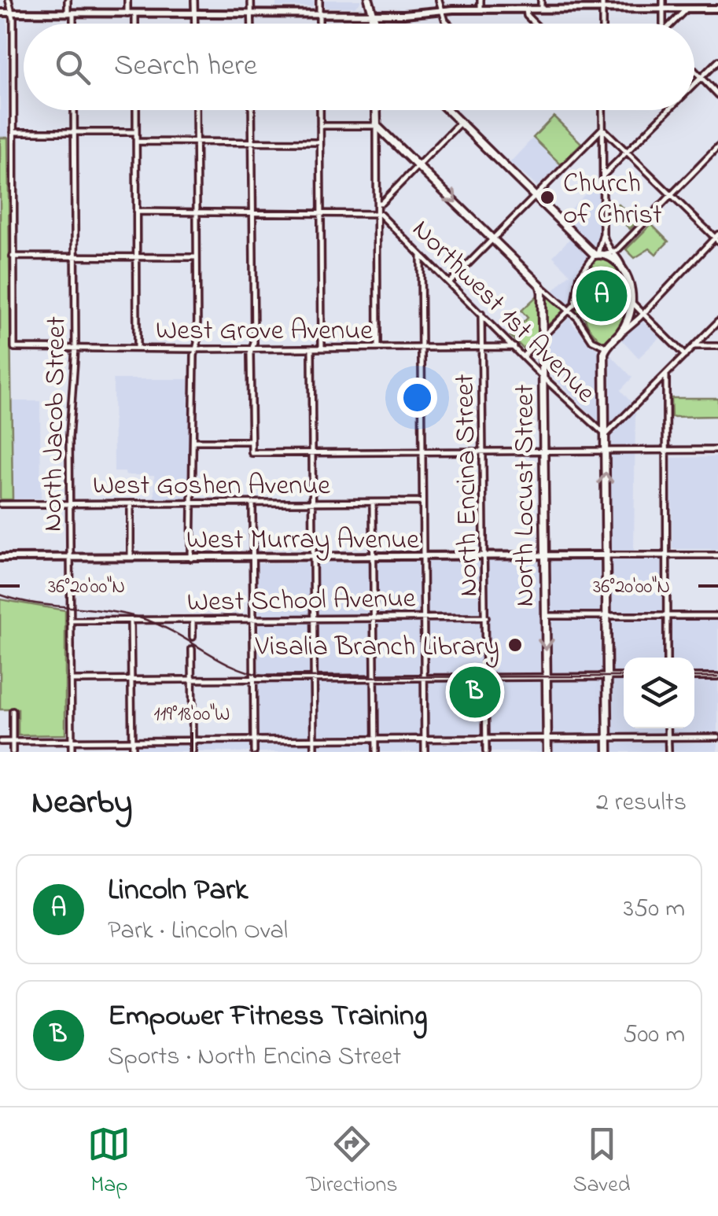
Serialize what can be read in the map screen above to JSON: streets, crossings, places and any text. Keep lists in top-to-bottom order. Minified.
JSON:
{"streets":{"main road":["North Locust Street","West Murray Avenue"],"street":["Northwest 1st Avenue","West Grove Avenue","North Jacob Street","West Goshen Avenue","North Encina Street","West School Avenue"]},"crossings":[["Northwest 1st Avenue","West Grove Avenue"],["Northwest 1st Avenue","North Encina Street"],["Northwest 1st Avenue","North Locust Street"],["West Grove Avenue","North Jacob Street"],["West Grove Avenue","North Encina Street"],["North Jacob Street","West Goshen Avenue"],["North Jacob Street","West Murray Avenue"],["North Jacob Street","West School Avenue"],["North Encina Street","West Murray Avenue"],["North Encina Street","West School Avenue"],["North Locust Street","West Murray Avenue"]],"places":["Church of Christ","Visalia Branch Library"],"page":{"search":"Search here","pins":["A","B"],"heading":["Nearby","2 results"],"list":[{"mark":"A","name":"Lincoln Park","note":"Park · Lincoln Oval","value":"350 m"},{"mark":"B","name":"Empower Fitness Training","note":"Sports · North Encina Street","value":"500 m"}],"nav":["Map","Directions","Saved"]},"coordinates":["36°20'00\"N","119°18'00\"W"]}
